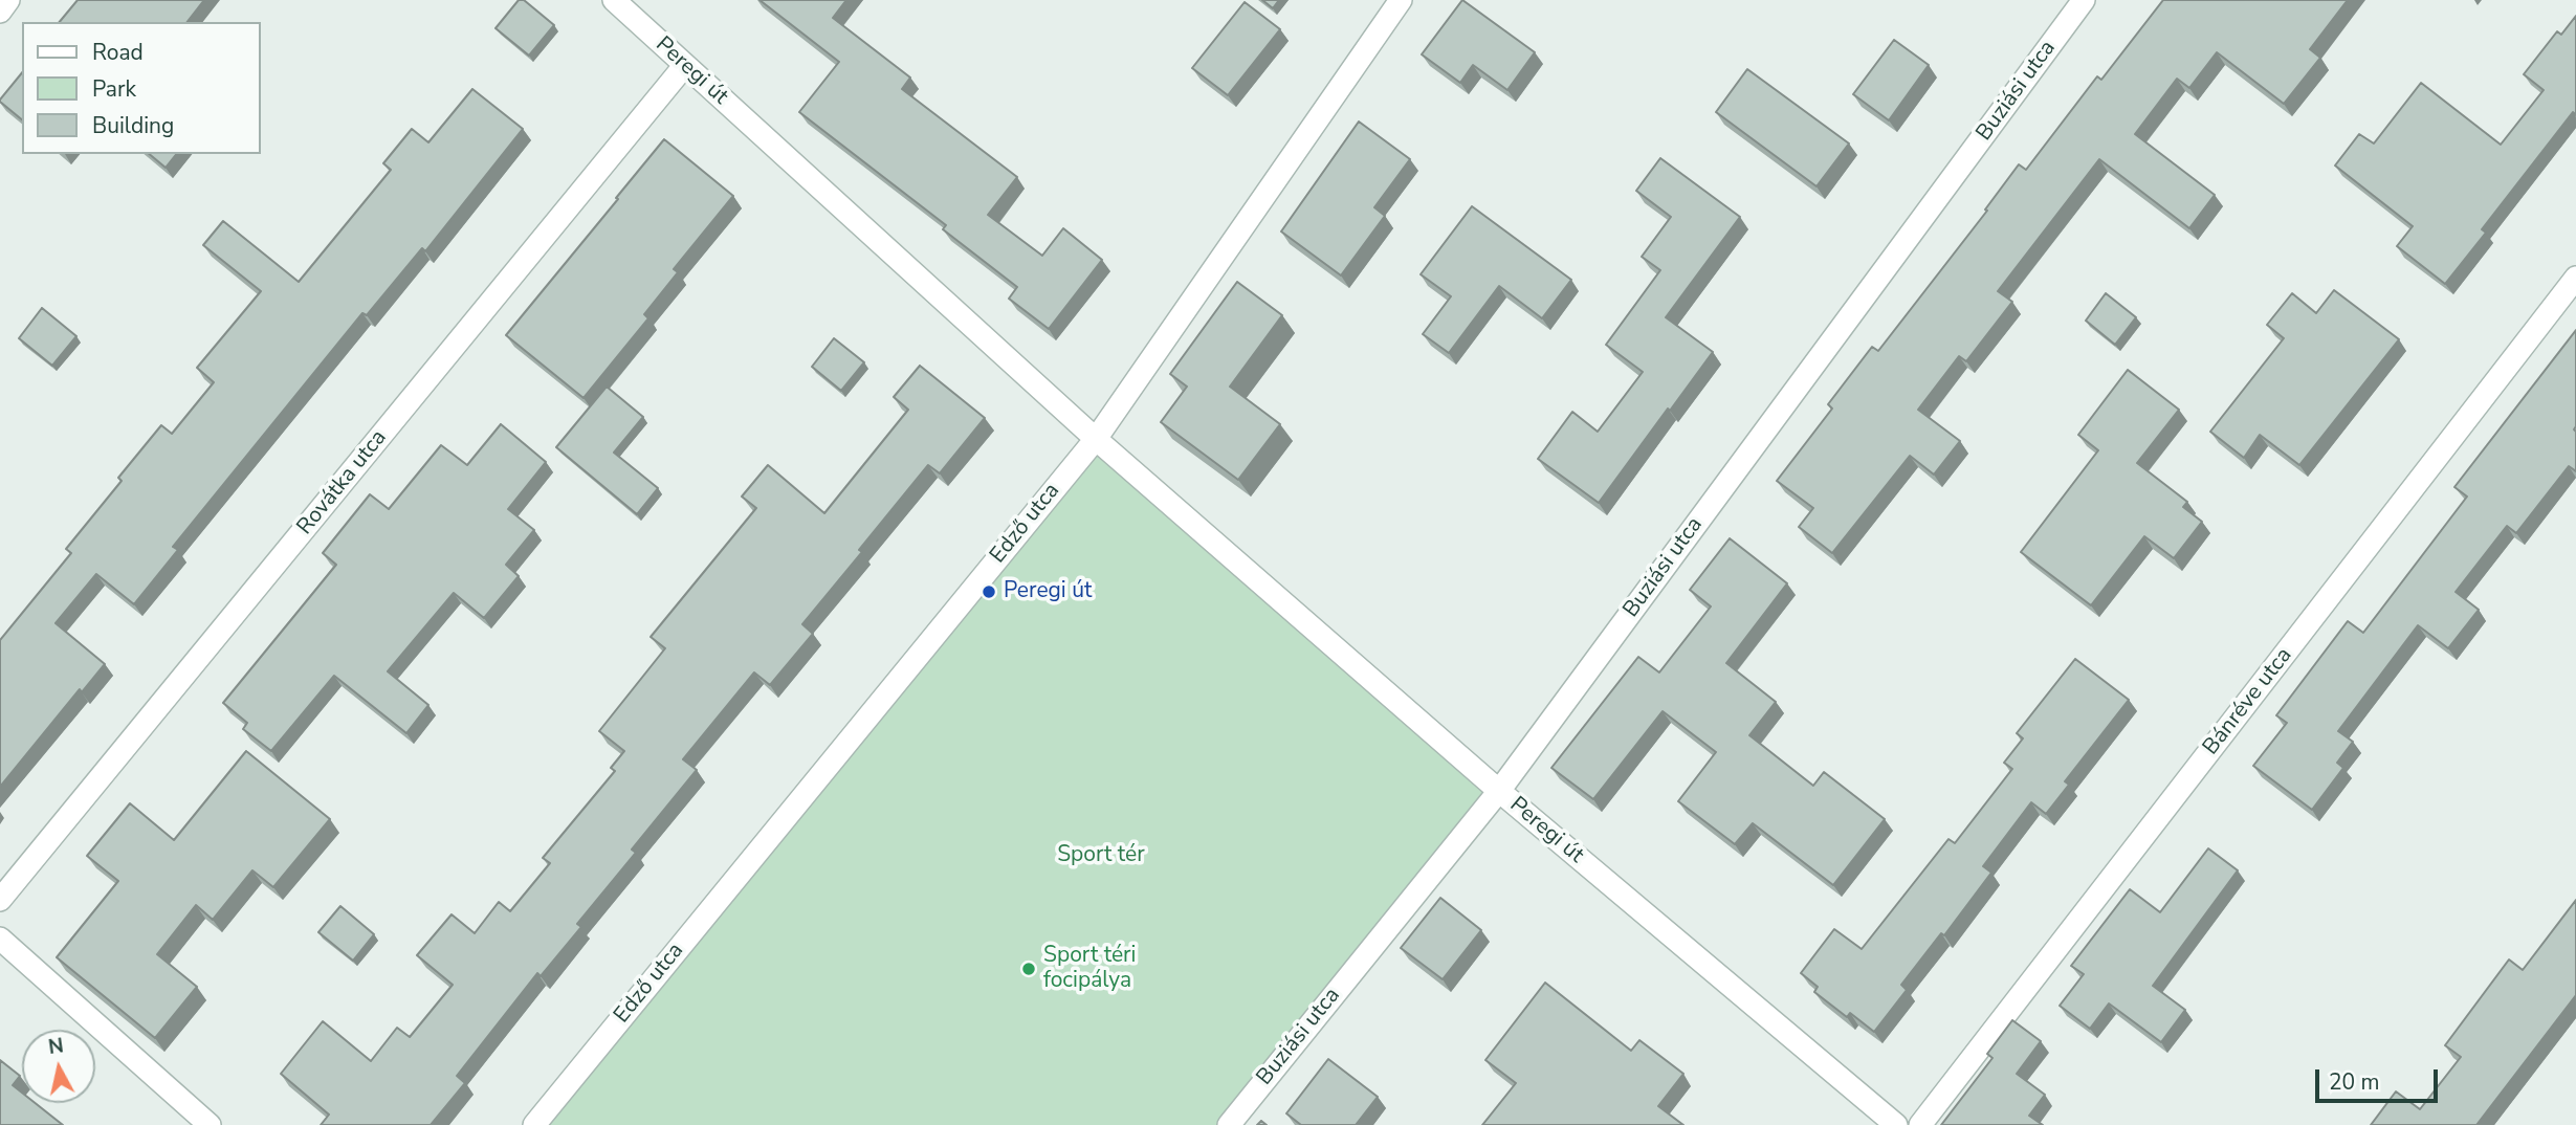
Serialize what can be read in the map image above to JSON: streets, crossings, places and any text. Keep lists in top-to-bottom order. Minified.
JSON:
{"streets":{"street":["Peregi út","Buziási utca","Rovátka utca","Edző utca","Bánréve utca"]},"crossings":[["Peregi út","Buziási utca"],["Peregi út","Rovátka utca"],["Peregi út","Edző utca"]],"parks":["Sport tér"],"places":["Peregi út","Sport téri focipálya"],"legend":["Road","Park","Building"],"scale_bar":"20 m","north":"top"}
